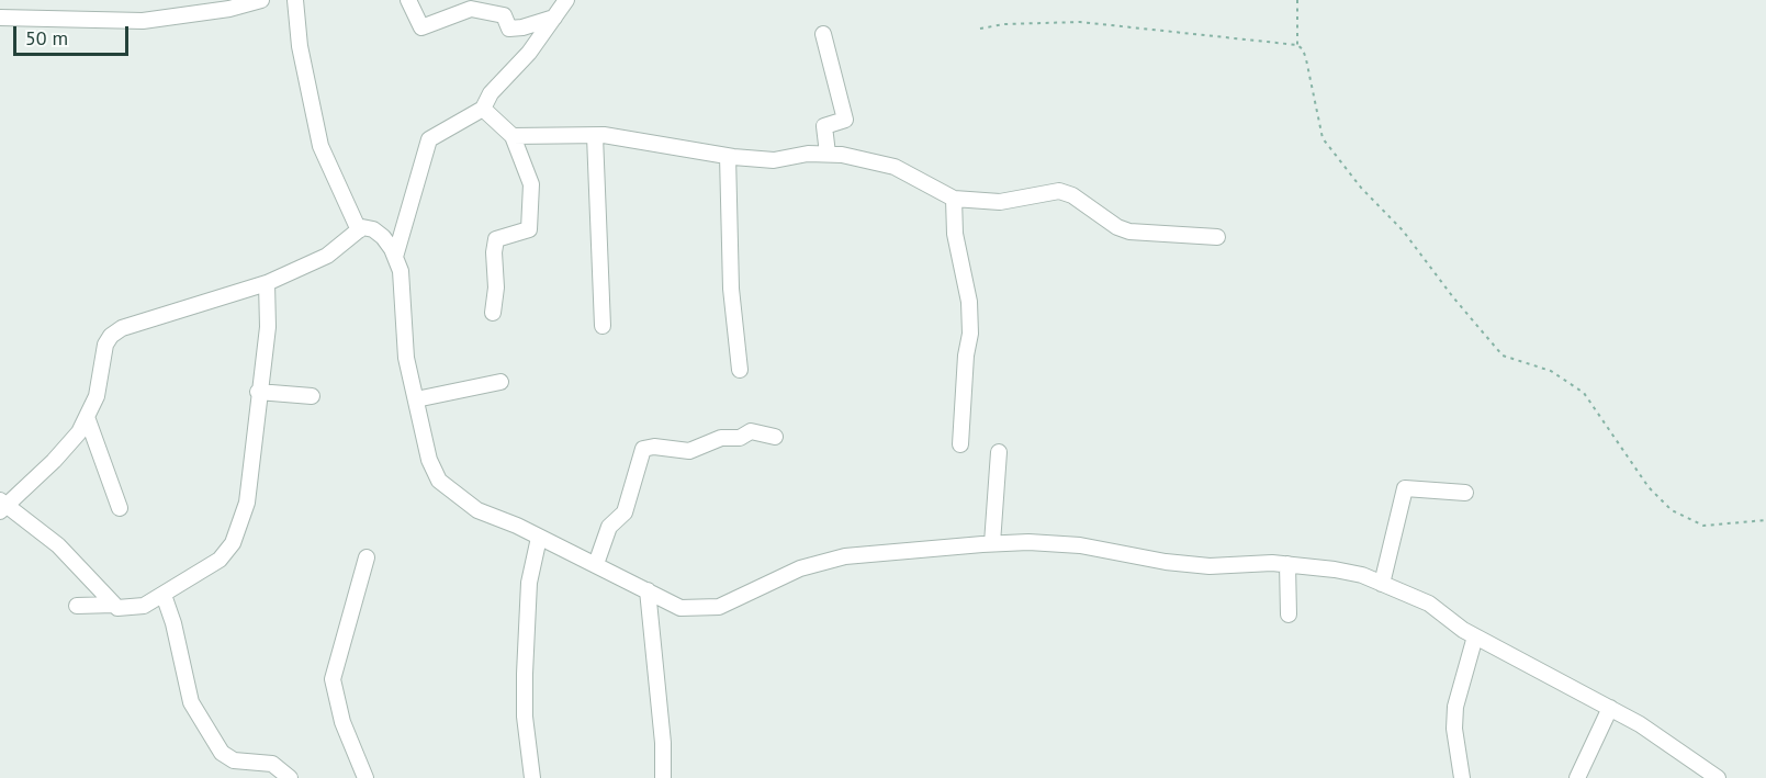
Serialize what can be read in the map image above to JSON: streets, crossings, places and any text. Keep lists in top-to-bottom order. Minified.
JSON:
{"scale_bar":"50 m"}
